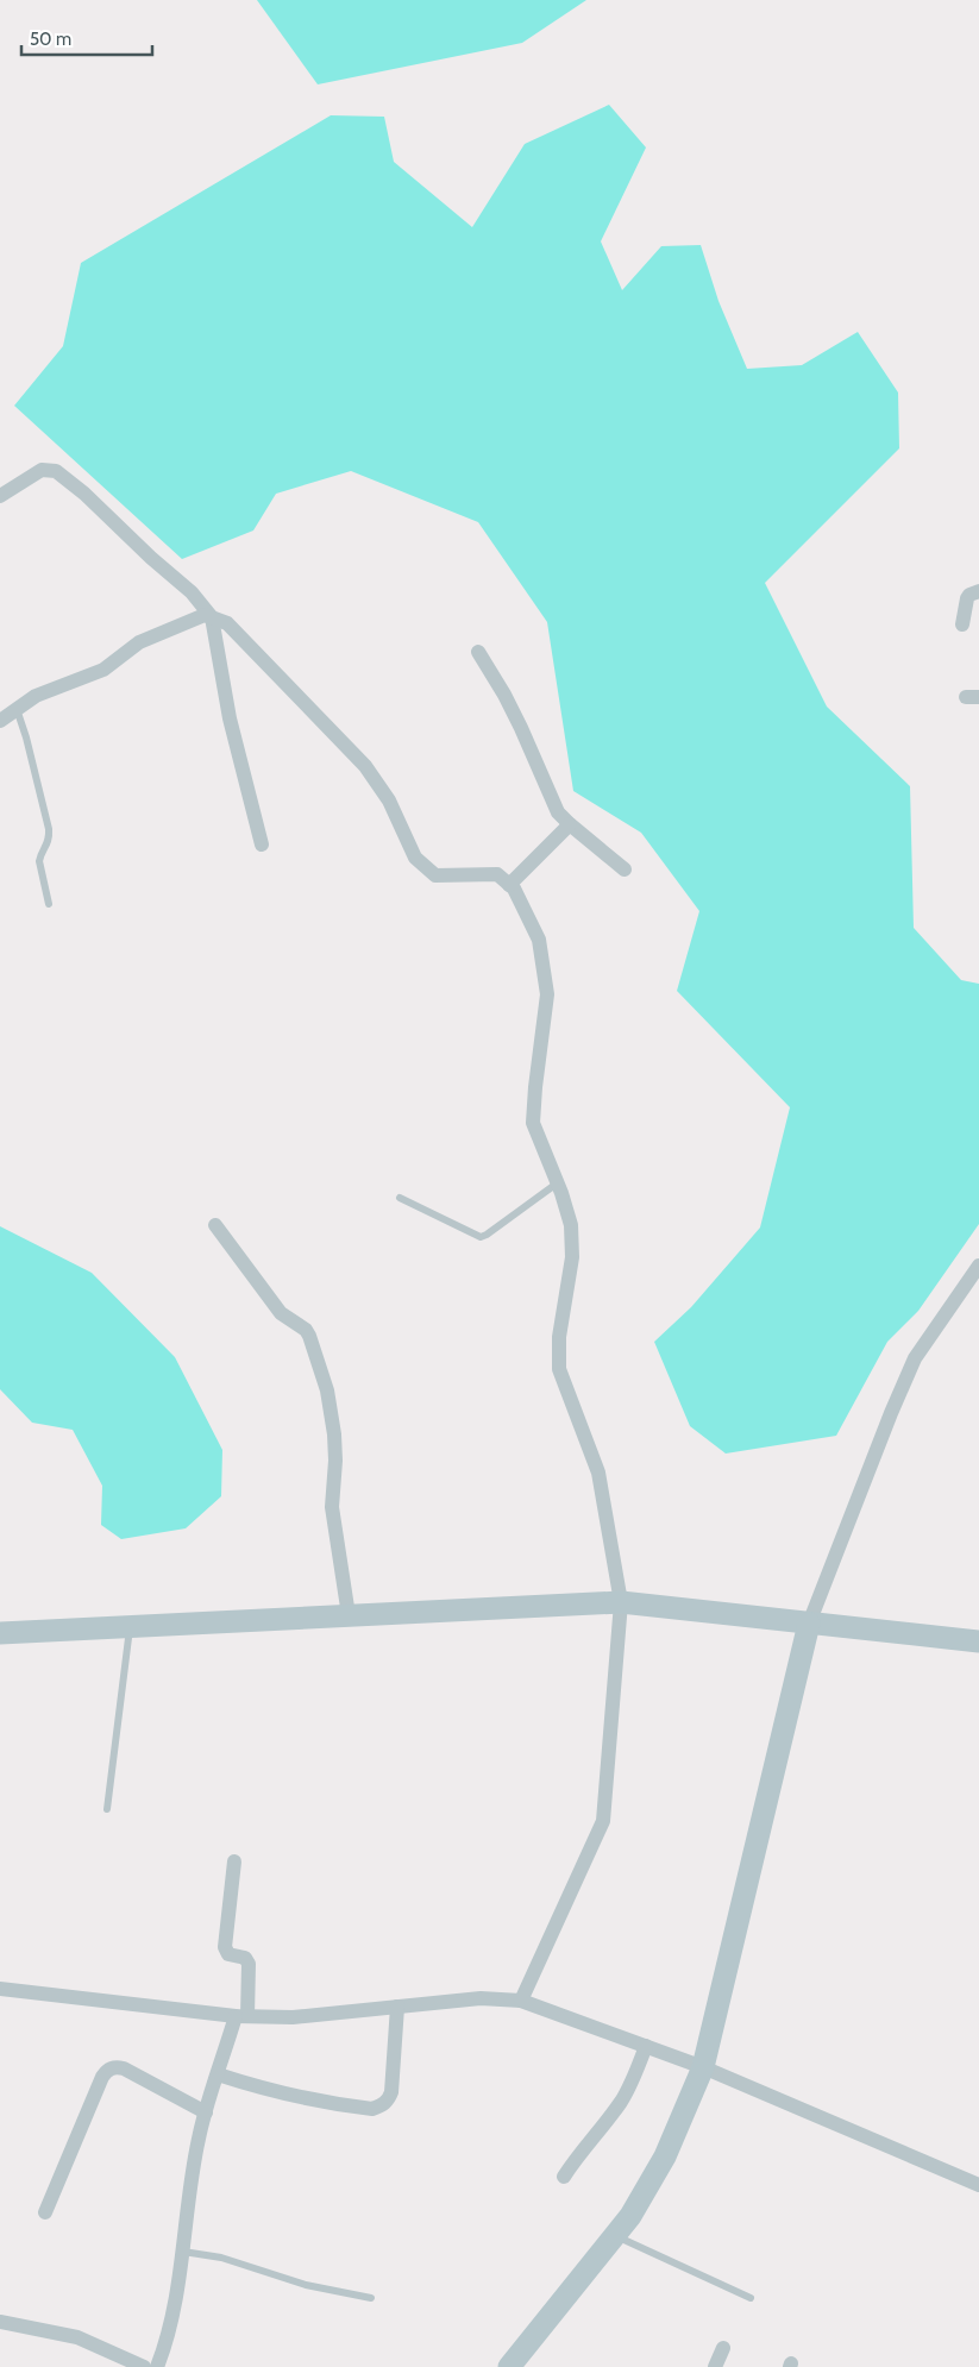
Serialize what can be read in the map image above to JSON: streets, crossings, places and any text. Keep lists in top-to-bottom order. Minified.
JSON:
{"scale_bar":"50 m"}
